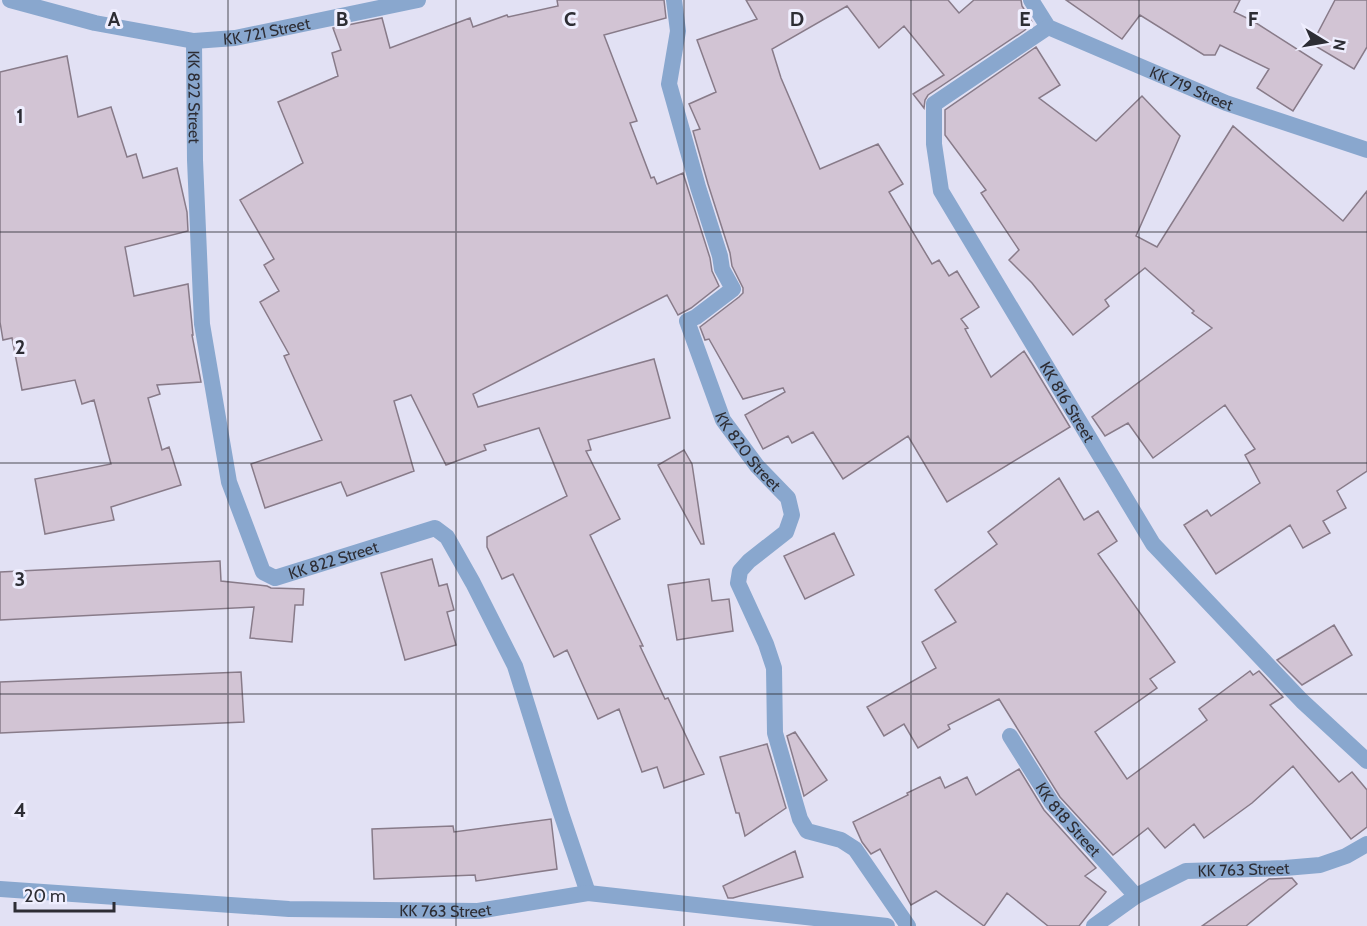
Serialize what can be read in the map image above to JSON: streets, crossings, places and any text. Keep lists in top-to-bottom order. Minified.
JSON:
{"streets":{"street":["KK 721 Street","KK 719 Street","KK 822 Street","KK 816 Street","KK 820 Street","KK 818 Street","KK 763 Street"]},"crossings":[["KK 721 Street","KK 822 Street"],["KK 719 Street","KK 816 Street"],["KK 822 Street","KK 763 Street"],["KK 818 Street","KK 763 Street"]],"scale_bar":"20 m","north":"right","grid":{"columns":["A","B","C","D","E","F"],"rows":["1","2","3","4"]}}
